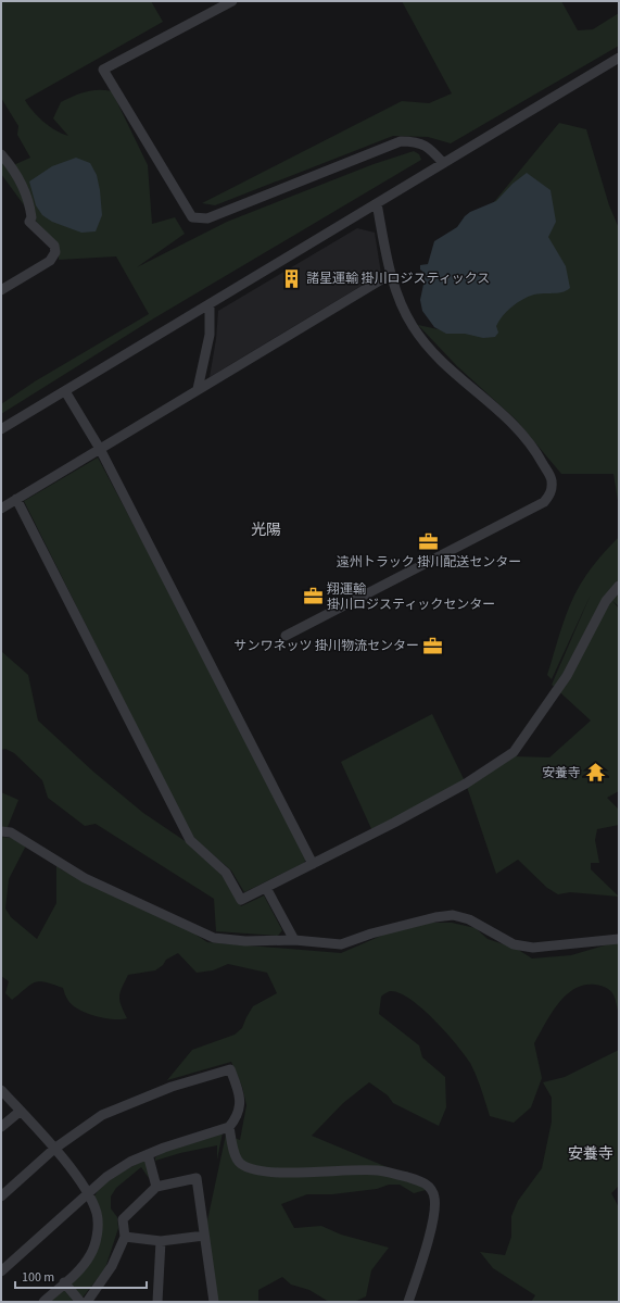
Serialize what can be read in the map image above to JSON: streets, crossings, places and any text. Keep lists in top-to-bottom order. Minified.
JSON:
{"districts":["光陽","安養寺"],"places":{"building":["諸星運輸 掛川ロジスティックス"],"office":["遠州トラック 掛川配送センター","翔運輸 掛川ロジスティックセンター","サンワネッツ 掛川物流センター"],"temple":["安養寺"]},"scale_bar":"100 m"}
